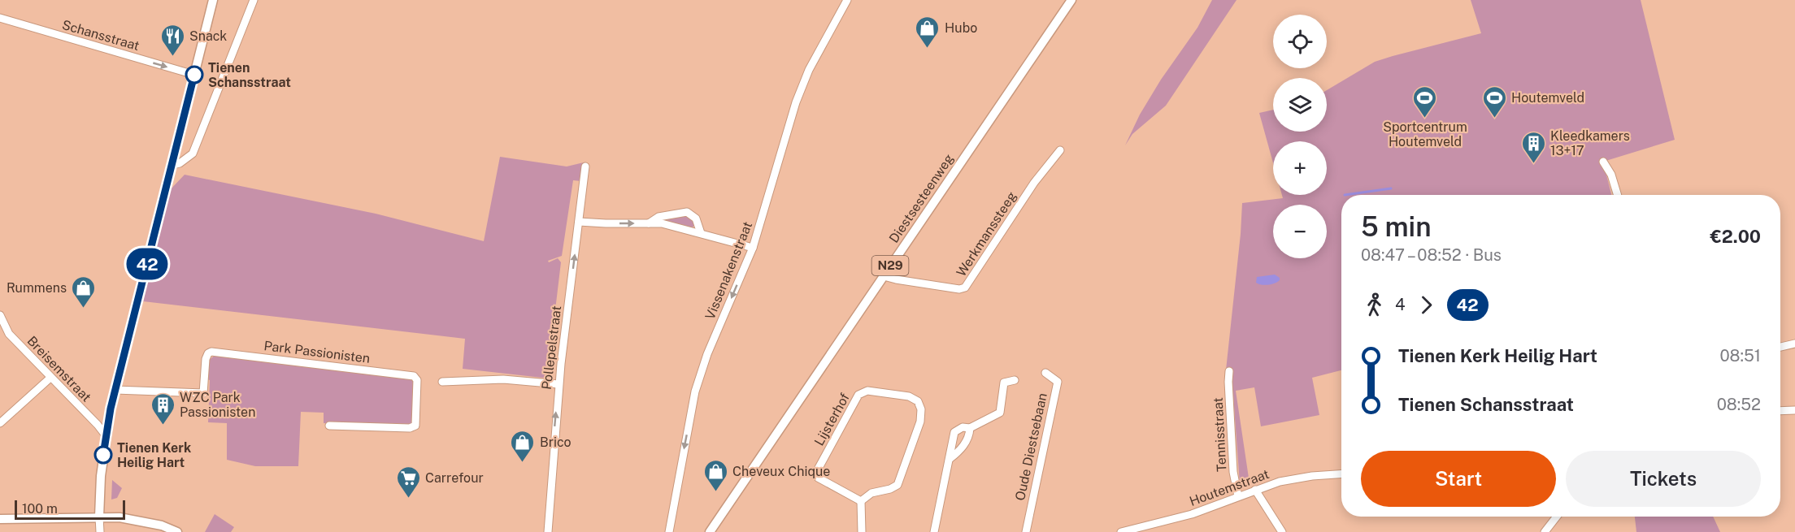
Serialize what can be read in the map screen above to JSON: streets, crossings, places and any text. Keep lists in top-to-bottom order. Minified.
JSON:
{"streets":{"main road":["Diestsesteenweg","N29"],"street":["Schansstraat","Werkmanssteeg","Vissenakenstraat","Pollepelstraat","Park Passionisten","Breisemstraat","Lijsterhof","Tennisstraat","Oude Diestsebaan","Houtemstraat"]},"crossings":[["Diestsesteenweg","Werkmanssteeg"],["Tennisstraat","Houtemstraat"]],"one_way":["Schansstraat","Vissenakenstraat","Pollepelstraat"],"places":{"shop":["Hubo","Rummens","Brico","Cheveux Chique"],"restaurant":["Snack"],"other":["Tienen Schansstraat","Tienen Kerk Heilig Hart"],"sports":["Sportcentrum Houtemveld","Houtemveld"],"building":["Kleedkamers 13+17","WZC Park Passionisten"],"supermarket":["Carrefour"]},"lines":["bus line 42"],"scale_bar":"100 m","page":{"on_map":"42","map_buttons":["+","−"],"heading":["5 min","08:47 – 08:52 · Bus","€2.00"],"legs":["4","42"],"list":[{"name":"Tienen Kerk Heilig Hart","value":"08:51"},{"name":"Tienen Schansstraat","value":"08:52"}],"buttons":["Start","Tickets"],"scale":"100 m"}}
